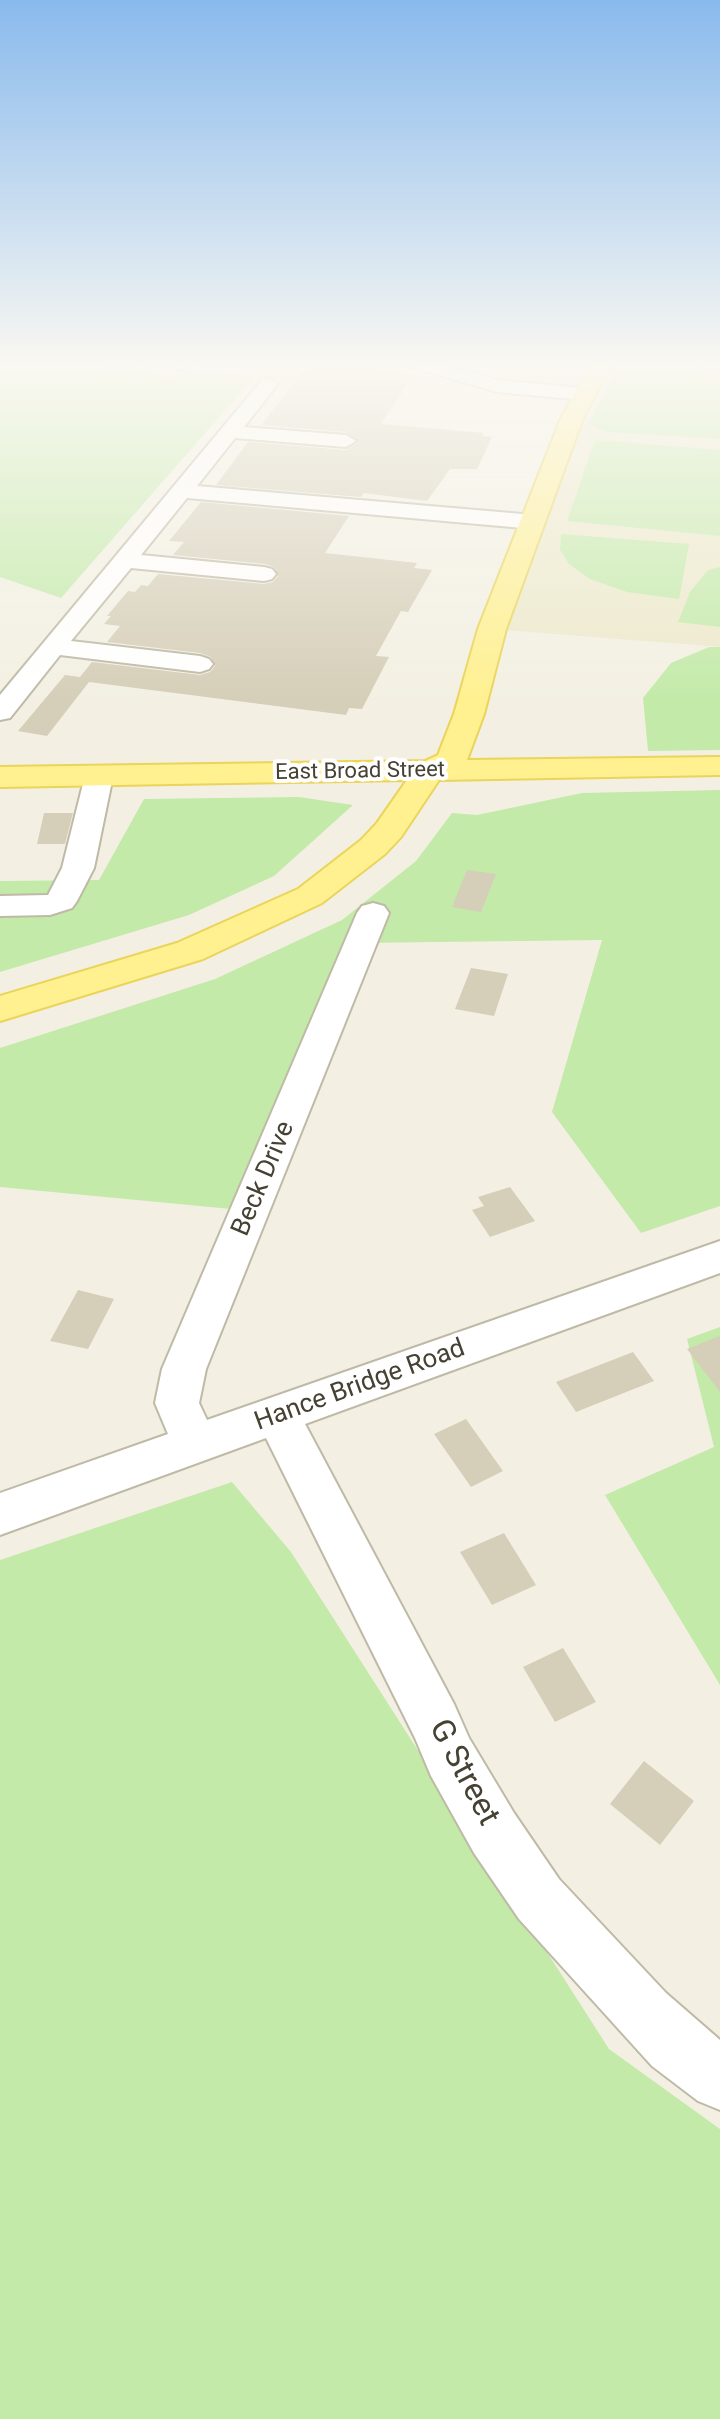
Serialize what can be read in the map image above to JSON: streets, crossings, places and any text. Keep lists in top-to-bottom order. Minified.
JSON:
{"streets":{"main road":["East Broad Street"],"street":["Beck Drive","Hance Bridge Road","G Street"]},"crossings":[["Beck Drive","Hance Bridge Road"],["Hance Bridge Road","G Street"]]}
